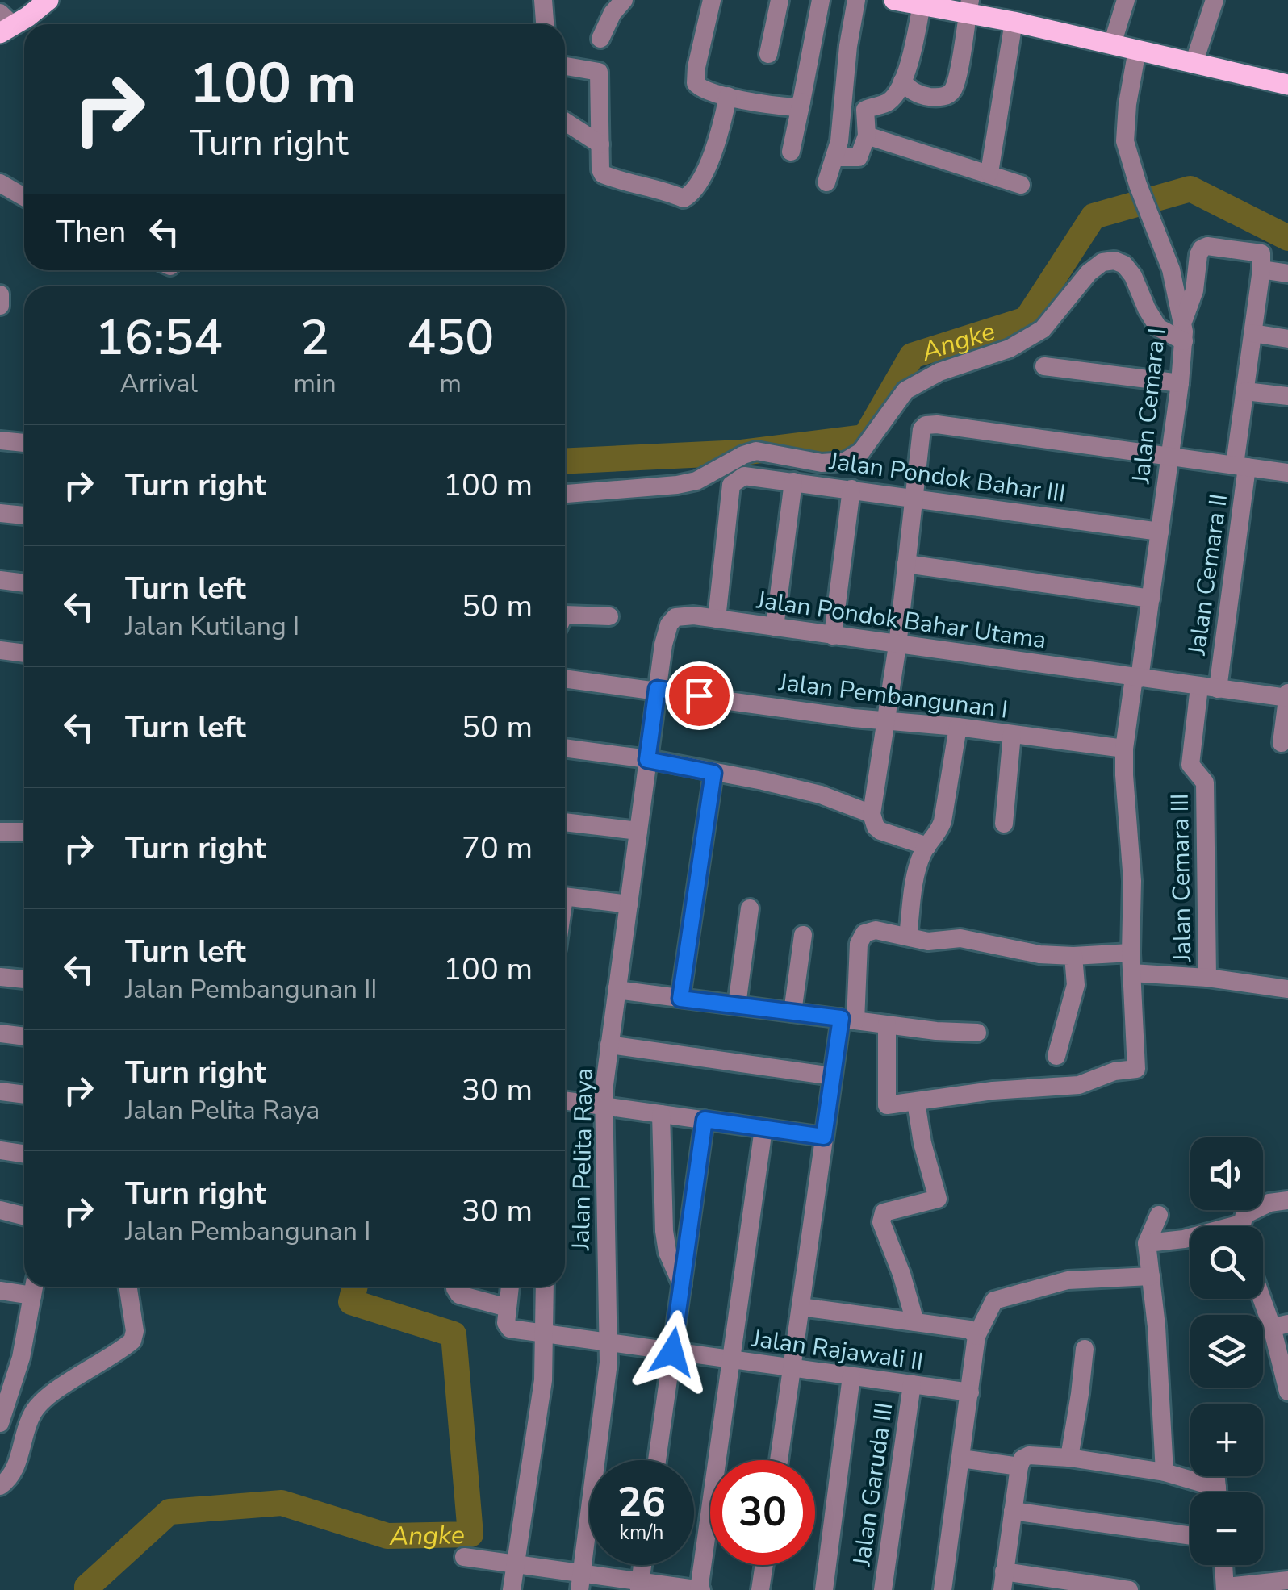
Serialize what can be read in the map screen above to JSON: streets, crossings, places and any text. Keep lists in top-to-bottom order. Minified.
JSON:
{"streets":{"street":["Jalan Cemara I","Jalan Pondok Bahar III","Jalan Cemara II","Jalan Pondok Bahar Utama","Jalan Pembangunan I","Jalan Cemara III","Jalan Pelita Raya","Jalan Rajawali II","Jalan Garuda III"]},"crossings":[["Jalan Cemara I","Jalan Pondok Bahar III"],["Jalan Cemara I","Jalan Pondok Bahar Utama"],["Jalan Cemara I","Jalan Pembangunan I"],["Jalan Pondok Bahar III","Jalan Pondok Bahar Utama"],["Jalan Cemara II","Jalan Pondok Bahar Utama"],["Jalan Cemara II","Jalan Cemara III"],["Jalan Pondok Bahar Utama","Jalan Cemara III"],["Jalan Pondok Bahar Utama","Jalan Pelita Raya"],["Jalan Pembangunan I","Jalan Pelita Raya"],["Jalan Pelita Raya","Jalan Rajawali II"],["Jalan Rajawali II","Jalan Garuda III"]],"water":["Angke"],"page":{"turn":["100 m","Turn right"],"then":"Then","eta":["16:54","Arrival","2","min","450","m"],"list":[{"name":"Turn right","value":"100 m"},{"name":"Turn left","note":"Jalan Kutilang I","value":"50 m"},{"name":"Turn left","value":"50 m"},{"name":"Turn right","value":"70 m"},{"name":"Turn left","note":"Jalan Pembangunan II","value":"100 m"},{"name":"Turn right","note":"Jalan Pelita Raya","value":"30 m"},{"name":"Turn right","note":"Jalan Pembangunan I","value":"30 m"}],"map_buttons":["+","−"],"speed":"26 km/h","limit":"30"}}
